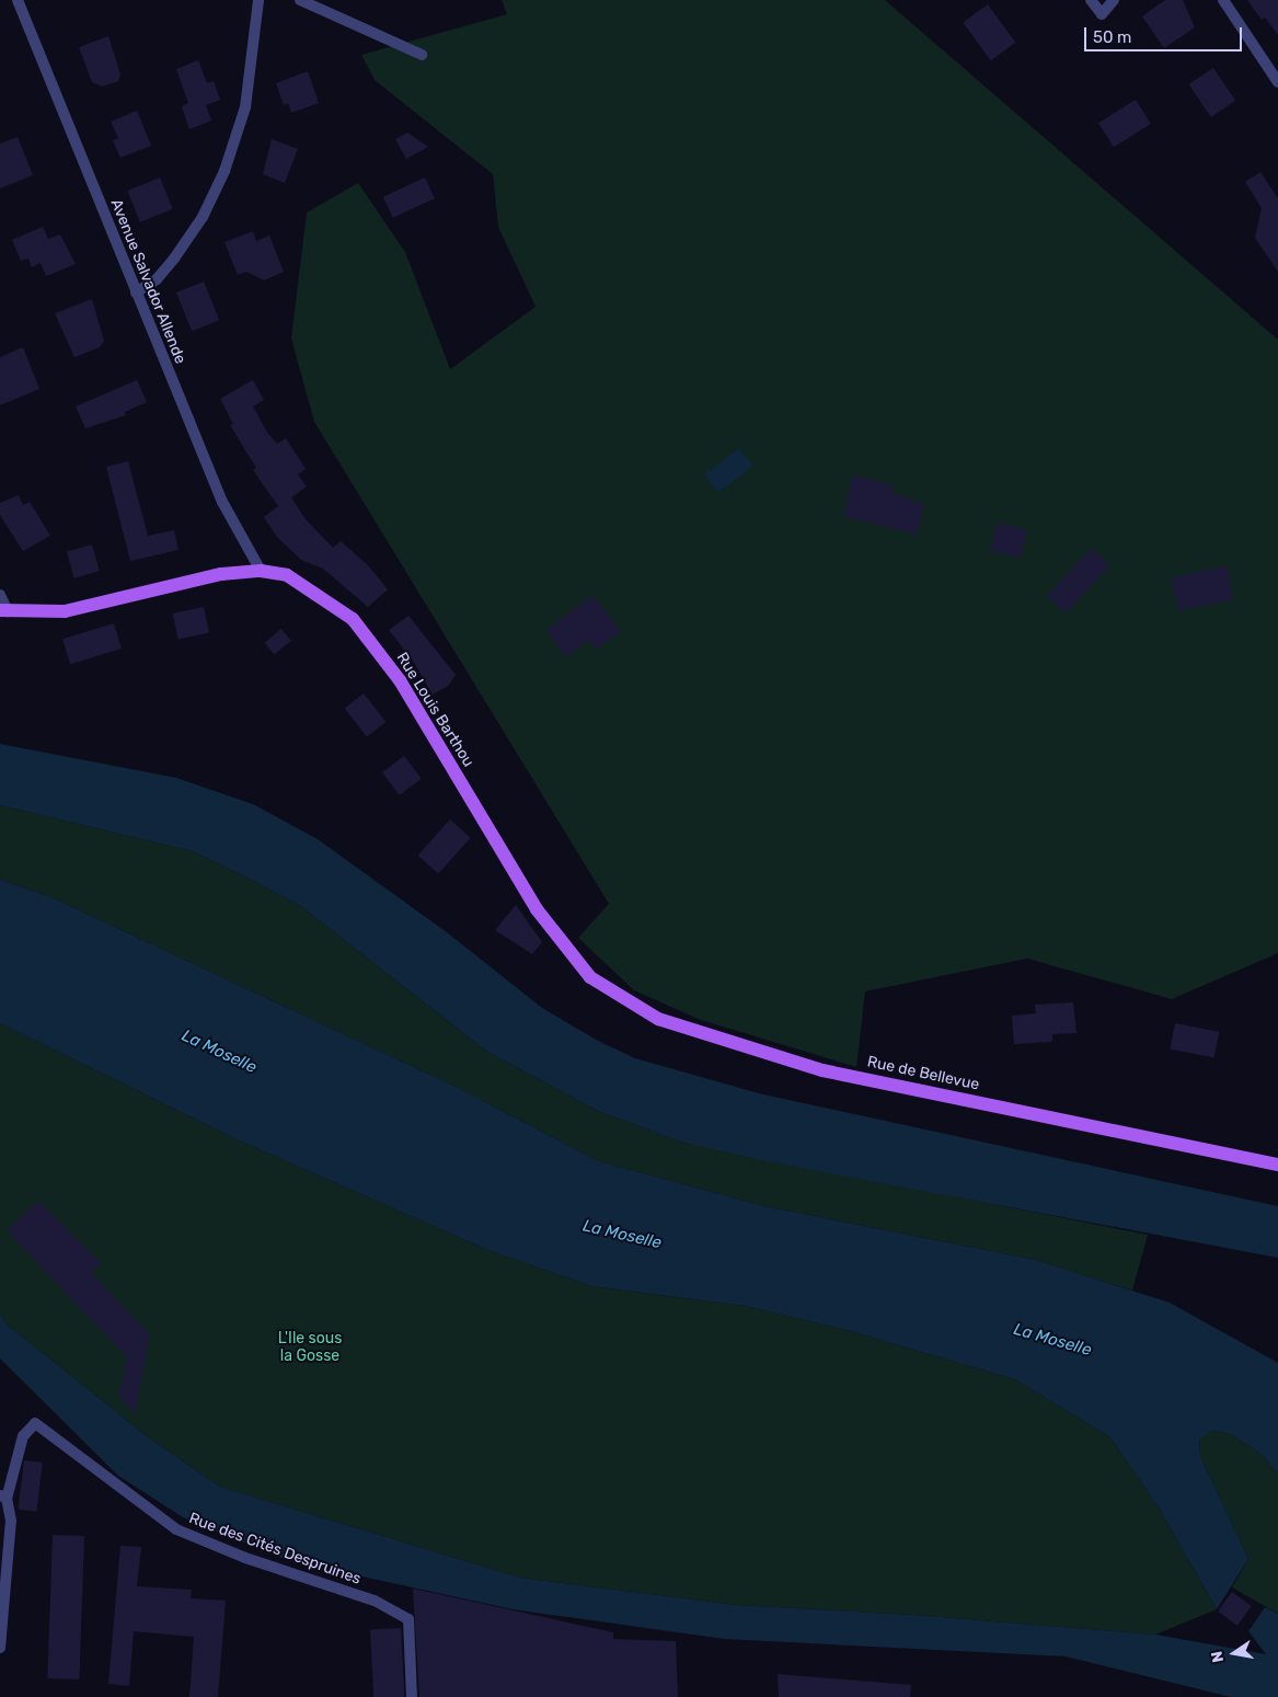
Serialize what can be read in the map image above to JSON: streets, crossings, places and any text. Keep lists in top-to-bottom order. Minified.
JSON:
{"streets":{"main road":["Rue Louis Barthou","Rue de Bellevue"],"street":["Avenue Salvador Allende","Rue des Cités Despruines"]},"crossings":[["Avenue Salvador Allende","Rue Louis Barthou"],["Rue Louis Barthou","Rue de Bellevue"]],"water":["La Moselle"],"parks":["L'Ile sous la Gosse"],"scale_bar":"50 m","north":"left"}
